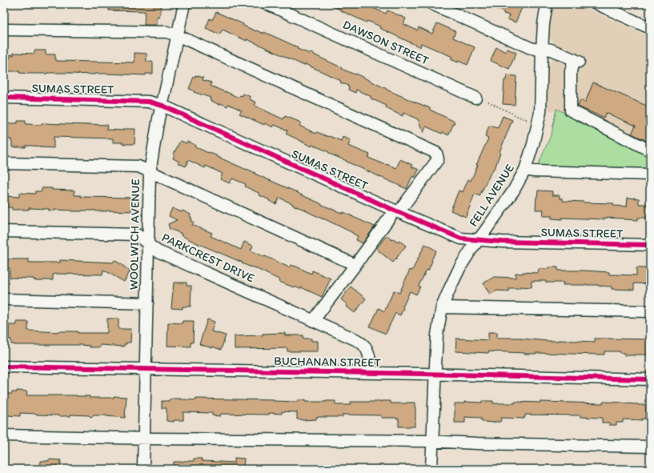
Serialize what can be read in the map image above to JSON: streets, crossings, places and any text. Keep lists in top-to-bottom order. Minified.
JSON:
{"streets":{"street":["DAWSON STREET","SUMAS STREET","FELL AVENUE","WOOLWICH AVENUE","PARKCREST DRIVE","BUCHANAN STREET"]},"crossings":[["SUMAS STREET","FELL AVENUE"],["SUMAS STREET","WOOLWICH AVENUE"],["FELL AVENUE","BUCHANAN STREET"],["WOOLWICH AVENUE","PARKCREST DRIVE"],["WOOLWICH AVENUE","BUCHANAN STREET"],["PARKCREST DRIVE","BUCHANAN STREET"]]}
